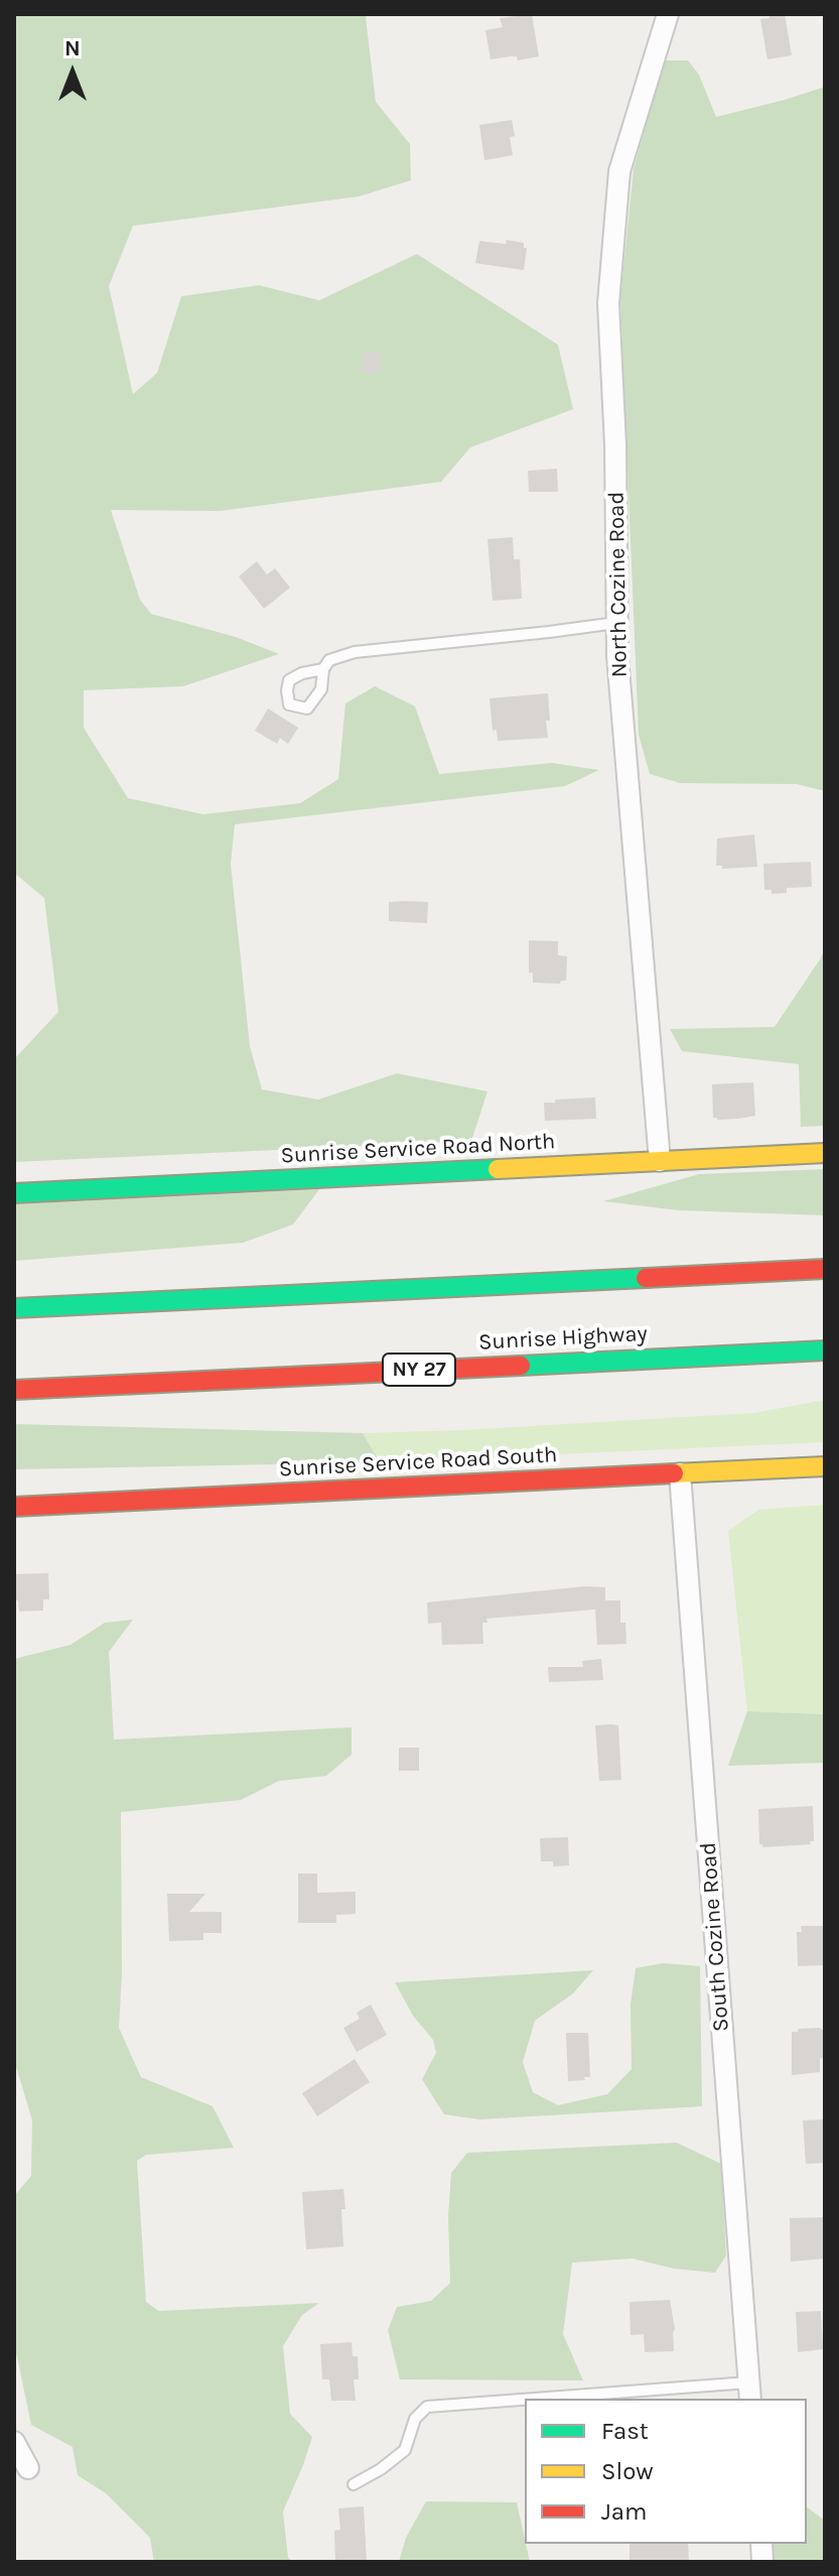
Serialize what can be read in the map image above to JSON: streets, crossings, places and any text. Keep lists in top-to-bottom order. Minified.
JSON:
{"streets":{"main road":["Sunrise Service Road North","Sunrise Highway","NY 27","Sunrise Service Road South"],"street":["North Cozine Road","South Cozine Road"]},"crossings":[["North Cozine Road","Sunrise Service Road North"],["Sunrise Service Road South","South Cozine Road"]],"legend":["Fast","Slow","Jam"],"north":"top"}
